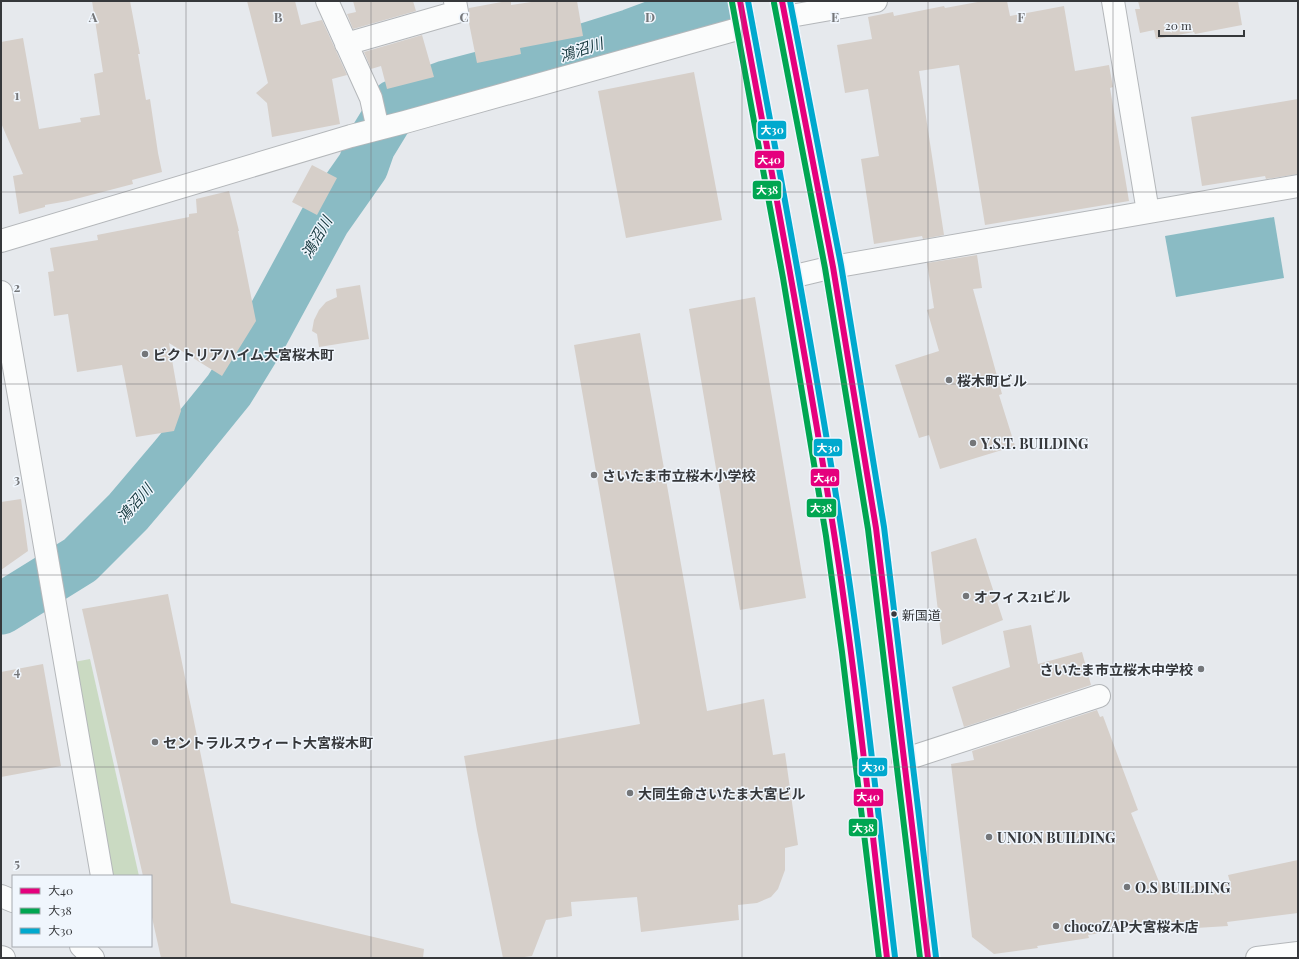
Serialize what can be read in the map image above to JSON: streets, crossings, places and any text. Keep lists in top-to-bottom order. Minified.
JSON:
{"water":["鴻沼川"],"places":["ビクトリアハイム大宮桜木町","桜木町ビル","Y.S.T. BUILDING","さいたま市立桜木小学校","オフィス21ビル","新国道","さいたま市立桜木中学校","セントラルスウィート大宮桜木町","大同生命さいたま大宮ビル","UNION BUILDING","O.S BUILDING","chocoZAP大宮桜木店"],"lines":["transit line 大40","transit line 大30","transit line 大38"],"legend":["大40","大38","大30"],"scale_bar":"20 m","grid":{"columns":["A","B","C","D","E","F"],"rows":["1","2","3","4","5"]}}
